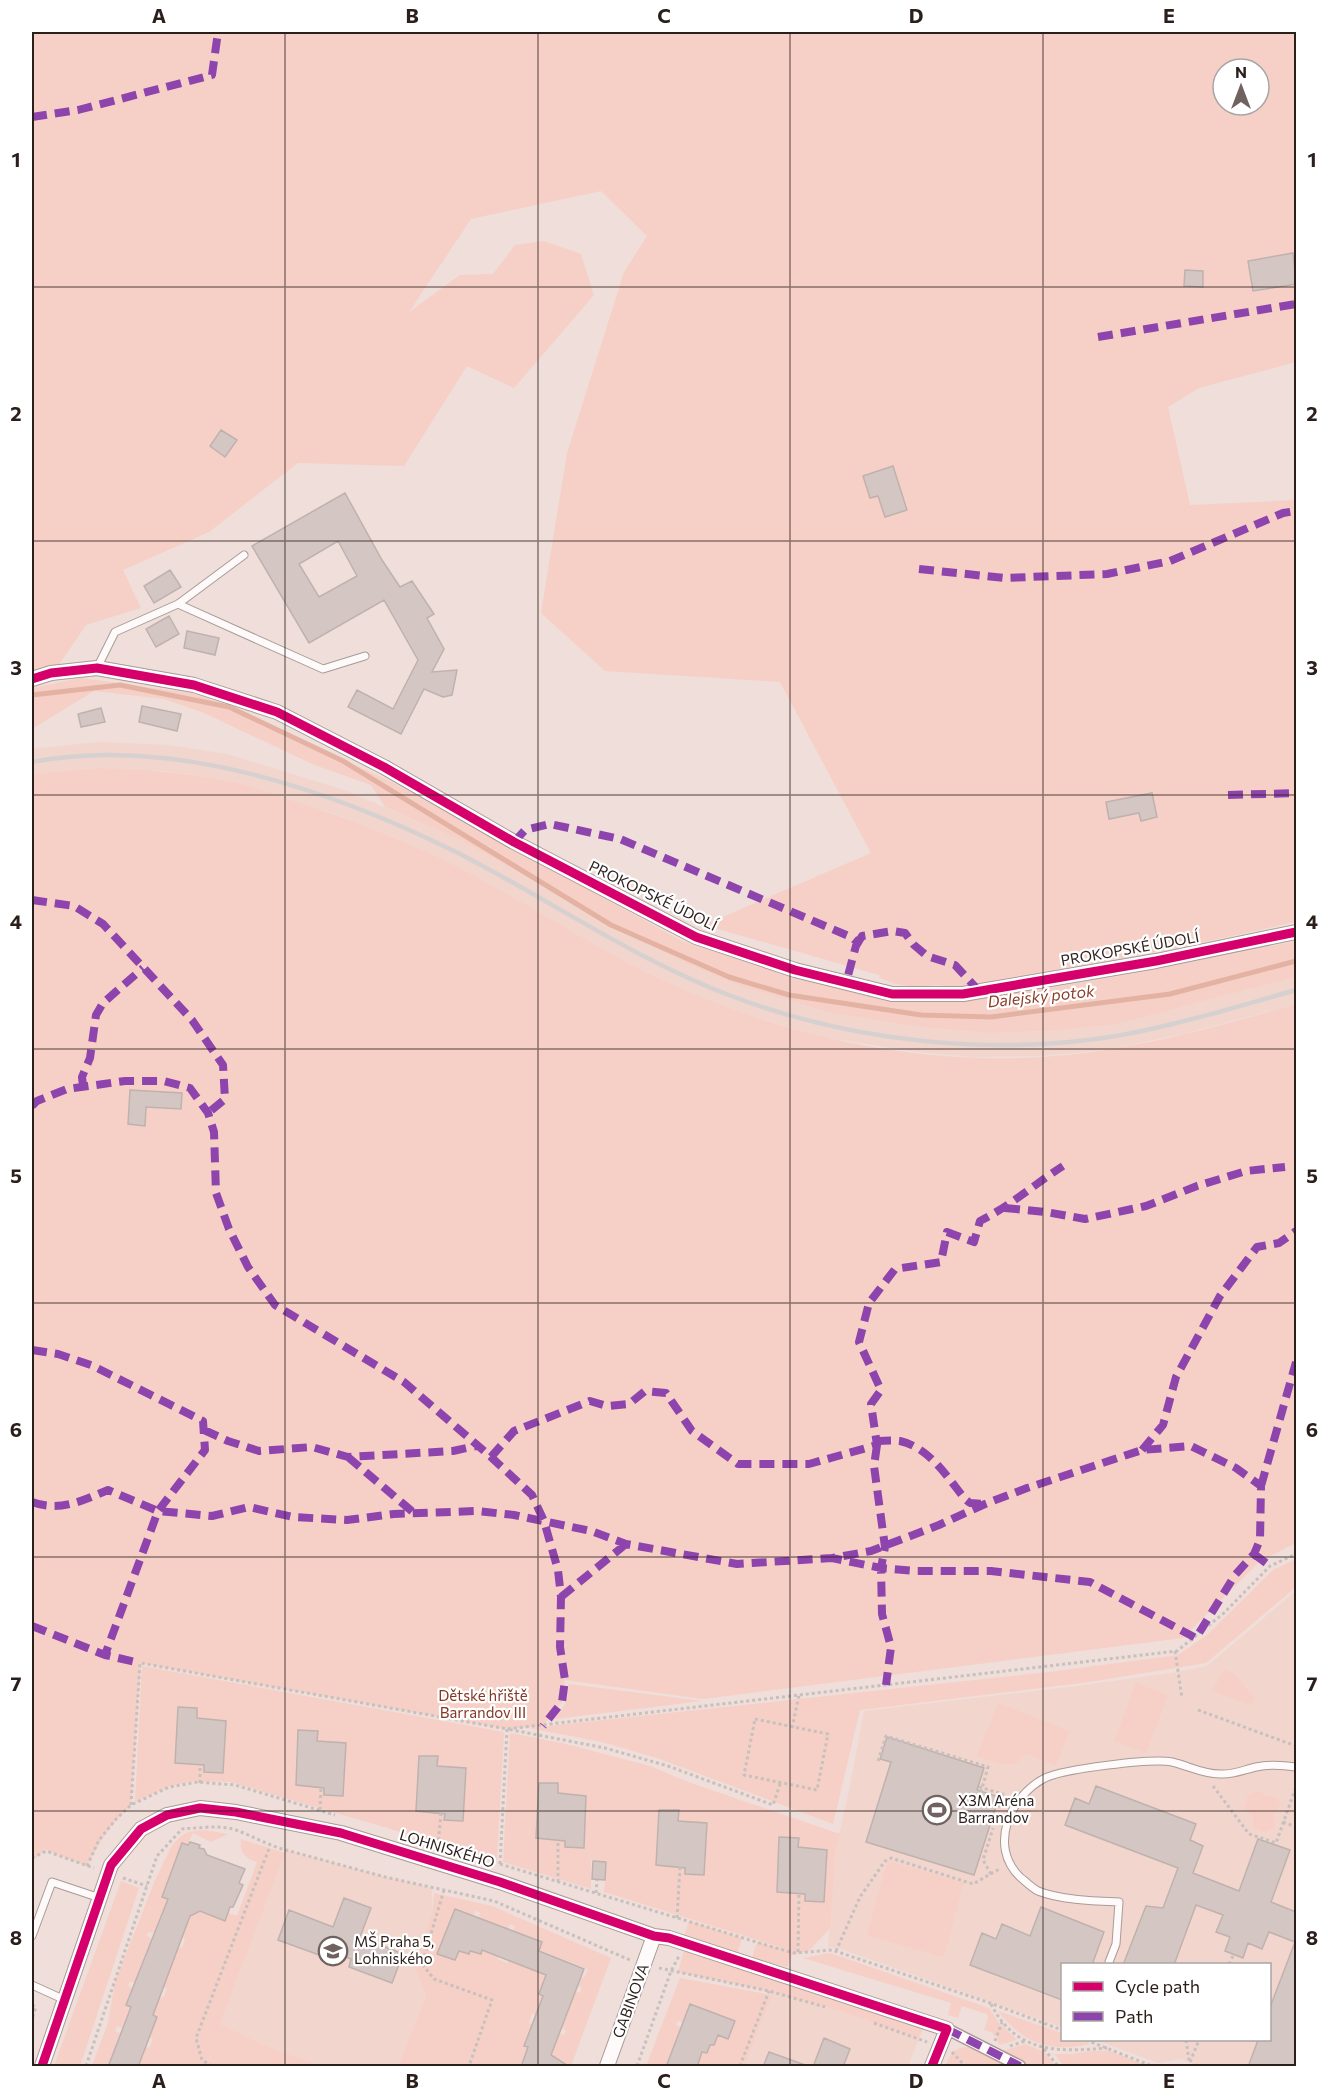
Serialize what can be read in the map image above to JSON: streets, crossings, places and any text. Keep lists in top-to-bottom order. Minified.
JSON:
{"streets":{"street":["PROKOPSKÉ ÚDOLÍ","LOHNISKÉHO","GABINOVA"]},"crossings":[["LOHNISKÉHO","GABINOVA"]],"water":["Dalejský potok"],"parks":["Dětské hřiště Barrandov III"],"places":{"sports":["X3M Aréna Barrandov"],"school or university":["MŠ Praha 5, Lohniského"]},"legend":["Cycle path","Path"],"north":"top","grid":{"columns":["A","B","C","D","E"],"rows":["1","2","3","4","5","6","7","8"]}}
